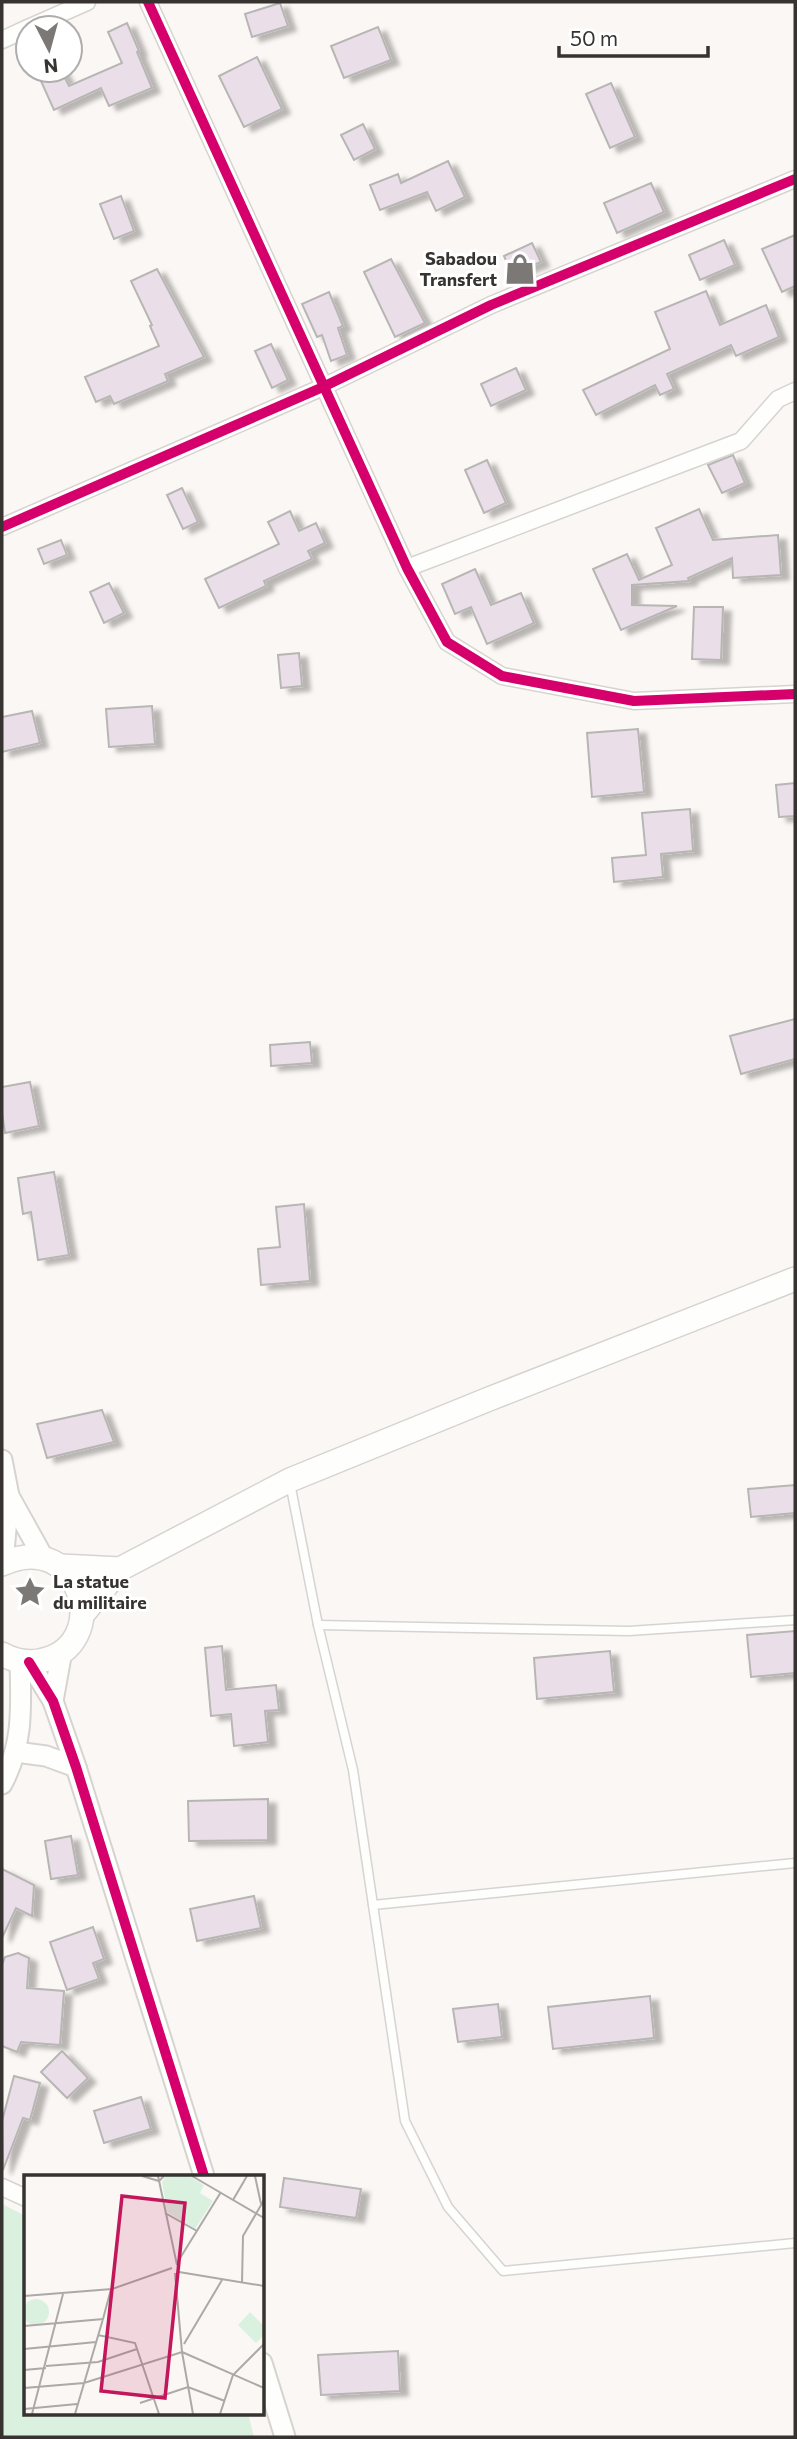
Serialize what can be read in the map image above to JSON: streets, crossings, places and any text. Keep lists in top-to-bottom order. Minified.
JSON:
{"places":{"shop":["Sabadou Transfert"],"place":["La statue du militaire"]},"scale_bar":"50 m","north":"bottom"}
